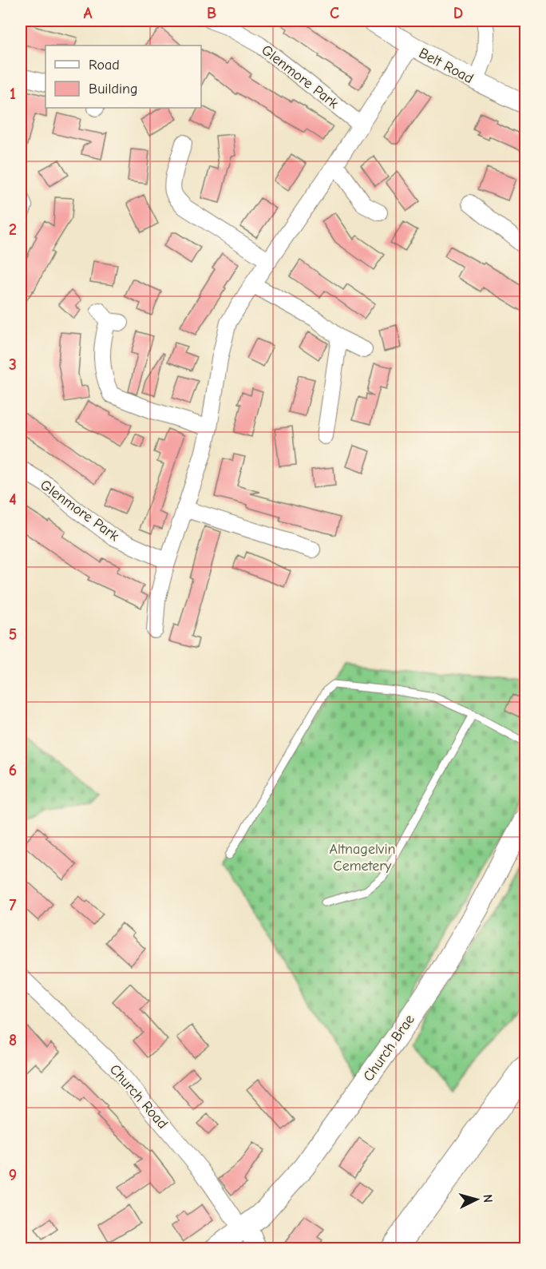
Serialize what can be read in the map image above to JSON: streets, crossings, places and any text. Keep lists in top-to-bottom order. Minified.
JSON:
{"streets":{"main road":["Church Brae"],"street":["Belt Road","Glenmore Park","Church Road"]},"crossings":[["Church Brae","Church Road"]],"parks":["Altnagelvin Cemetery"],"legend":["Road","Building"],"north":"right","grid":{"columns":["A","B","C","D"],"rows":["1","2","3","4","5","6","7","8","9"]}}
